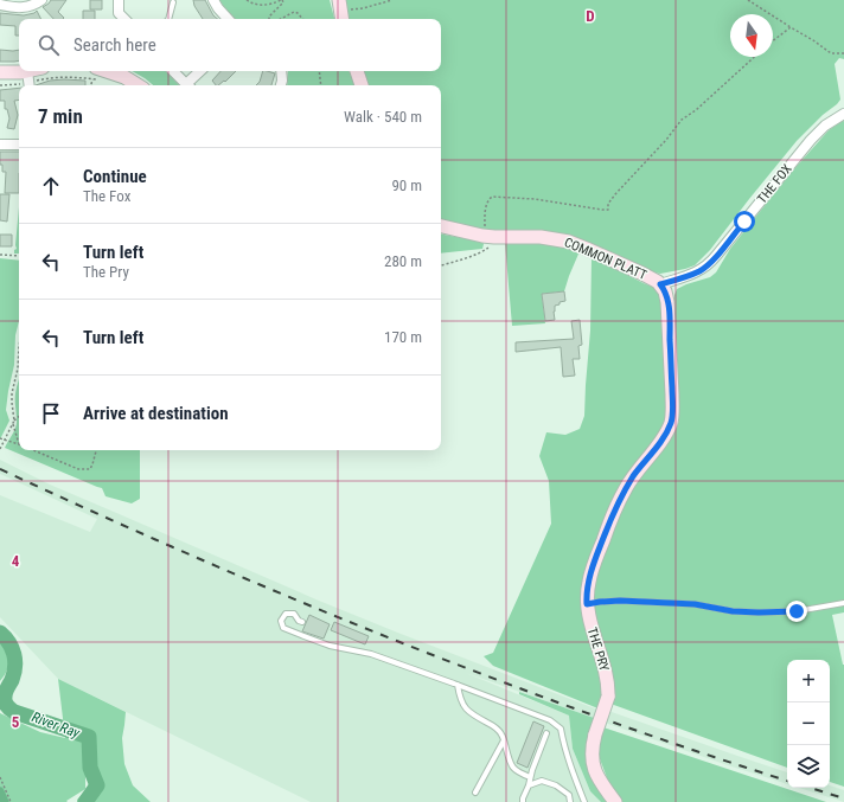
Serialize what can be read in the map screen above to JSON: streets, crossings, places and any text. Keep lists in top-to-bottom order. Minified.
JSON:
{"streets":{"main road":["COMMON PLATT","THE PRY"],"street":["THE FOX"]},"crossings":[["THE FOX","COMMON PLATT"],["THE FOX","THE PRY"],["COMMON PLATT","THE PRY"]],"water":["River Ray"],"north":"bottom","page":{"search":"Search here","heading":["7 min","Walk · 540 m"],"list":[["Continue","The Fox","90 m"],["Turn left","The Pry","280 m"],["Turn left","170 m"],"Arrive at destination"],"map_buttons":["+","−"]},"grid":{"columns":["D"],"rows":["4","5"]}}
